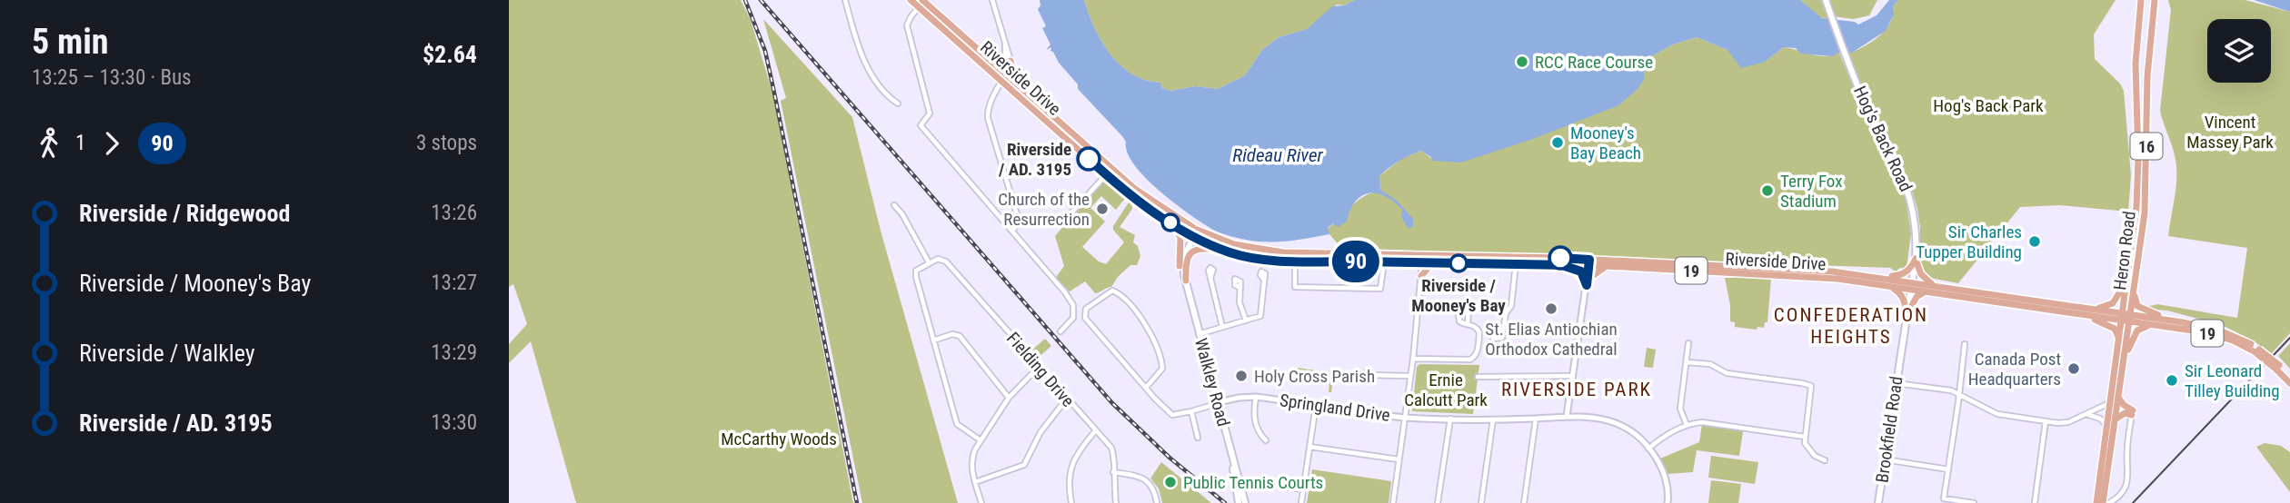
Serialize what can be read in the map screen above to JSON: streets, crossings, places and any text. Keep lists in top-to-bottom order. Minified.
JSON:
{"streets":{"main road":["Riverside Drive","Hog's Back Road","16","Heron Road","19","Walkley Road","Brookfield Road"],"street":["Fielding Drive","Springland Drive"]},"crossings":[["Riverside Drive","Hog's Back Road"],["Riverside Drive","Heron Road"],["Riverside Drive","Walkley Road"],["Riverside Drive","Brookfield Road"],["Hog's Back Road","Brookfield Road"],["Walkley Road","Springland Drive"]],"districts":["CONFEDERATION HEIGHTS","RIVERSIDE PARK"],"water":["Rideau River"],"parks":["Hog's Back Park","Vincent Massey Park","Ernie Calcutt Park","McCarthy Woods"],"places":["RCC Race Course","Mooney's Bay Beach","Riverside / AD. 3195","Terry Fox Stadium","Church of the Resurrection","Sir Charles Tupper Building","Riverside / Mooney's Bay","St. Elias Antiochian Orthodox Cathedral","Canada Post Headquarters","Holy Cross Parish","Sir Leonard Tilley Building","Public Tennis Courts"],"lines":["bus line 90"],"page":{"heading":["5 min","13:25 – 13:30 · Bus","$2.64"],"on_map":"90","legs":["1","90","3 stops"],"list":[{"name":"Riverside / Ridgewood","value":"13:26"},{"name":"Riverside / Mooney's Bay","value":"13:27"},{"name":"Riverside / Walkley","value":"13:29"},{"name":"Riverside / AD. 3195","value":"13:30"}]}}
